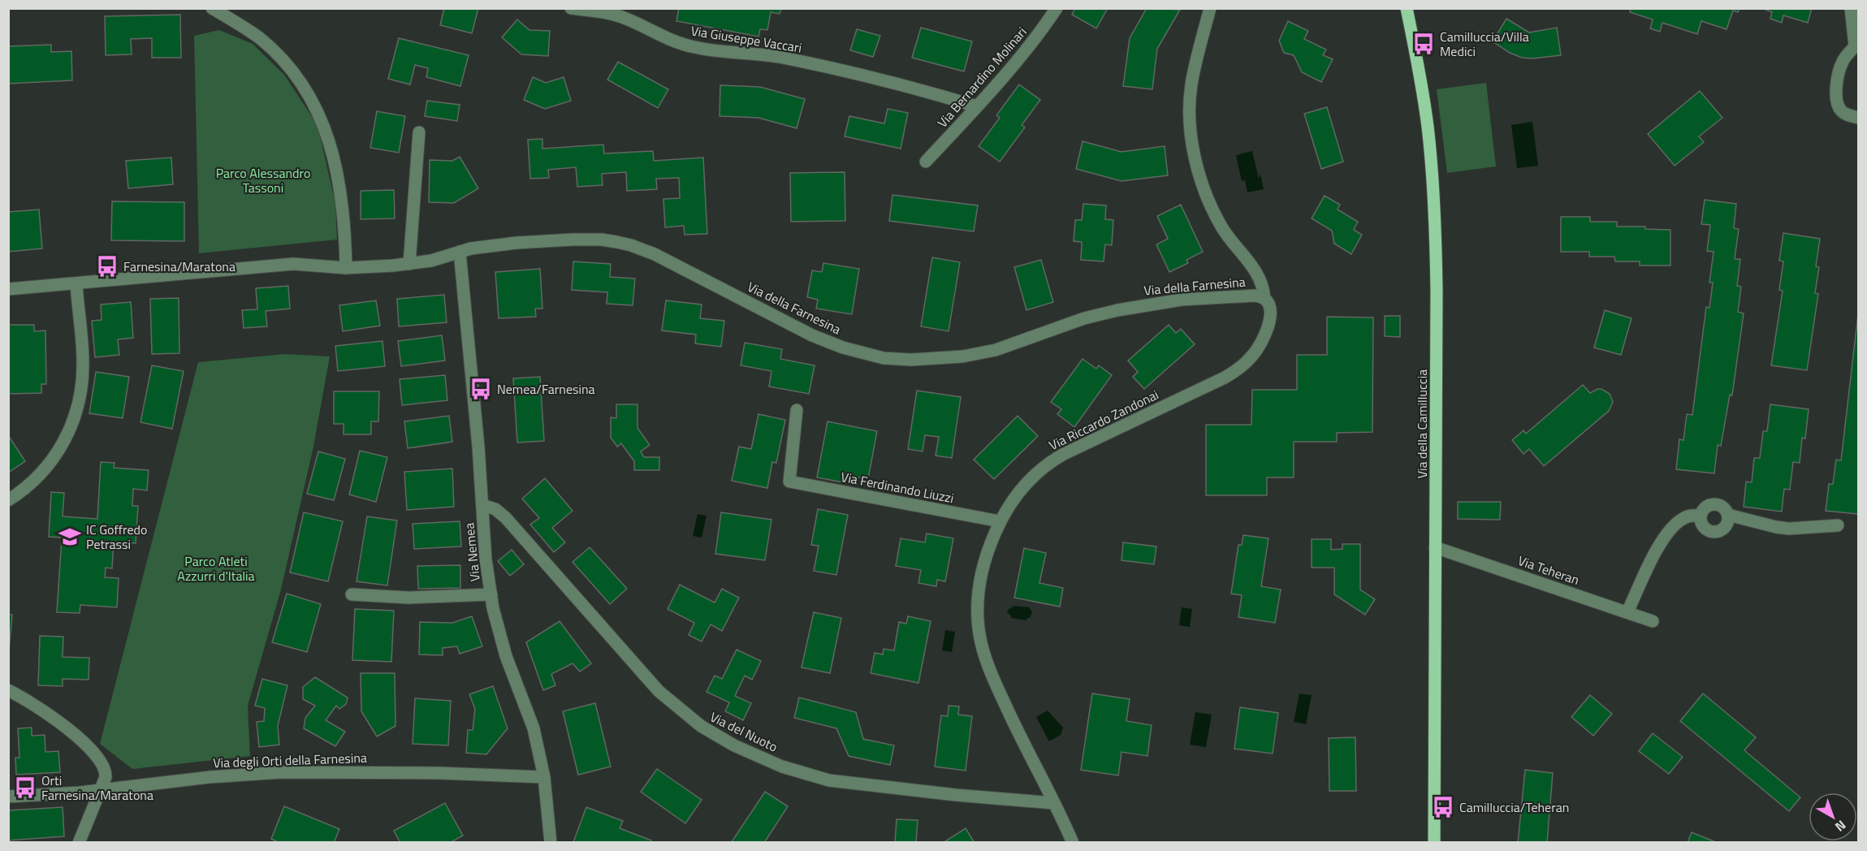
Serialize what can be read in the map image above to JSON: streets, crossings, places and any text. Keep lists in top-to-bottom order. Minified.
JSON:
{"streets":{"main road":["Via della Camilluccia"],"street":["Via Giuseppe Vaccari","Via Bernardino Molinari","Via della Farnesina","Via Riccardo Zandonai","Via Ferdinando Liuzzi","Via Nemea","Via Teheran","Via del Nuoto","Via degli Orti della Farnesina"]},"crossings":[["Via Giuseppe Vaccari","Via Bernardino Molinari"],["Via della Farnesina","Via Riccardo Zandonai"],["Via della Farnesina","Via Nemea"],["Via Riccardo Zandonai","Via Ferdinando Liuzzi"],["Via Riccardo Zandonai","Via del Nuoto"],["Via della Camilluccia","Via Teheran"],["Via Nemea","Via del Nuoto"],["Via Nemea","Via degli Orti della Farnesina"]],"parks":["Parco Alessandro Tassoni","Parco Atleti Azzurri d'Italia"],"places":{"bus stop":["Camilluccia/Villa Medici","Farnesina/Maratona","Nemea/Farnesina","Orti Farnesina/Maratona","Camilluccia/Teheran"],"school or university":["IC Goffredo Petrassi"]},"north":"bottom right"}
